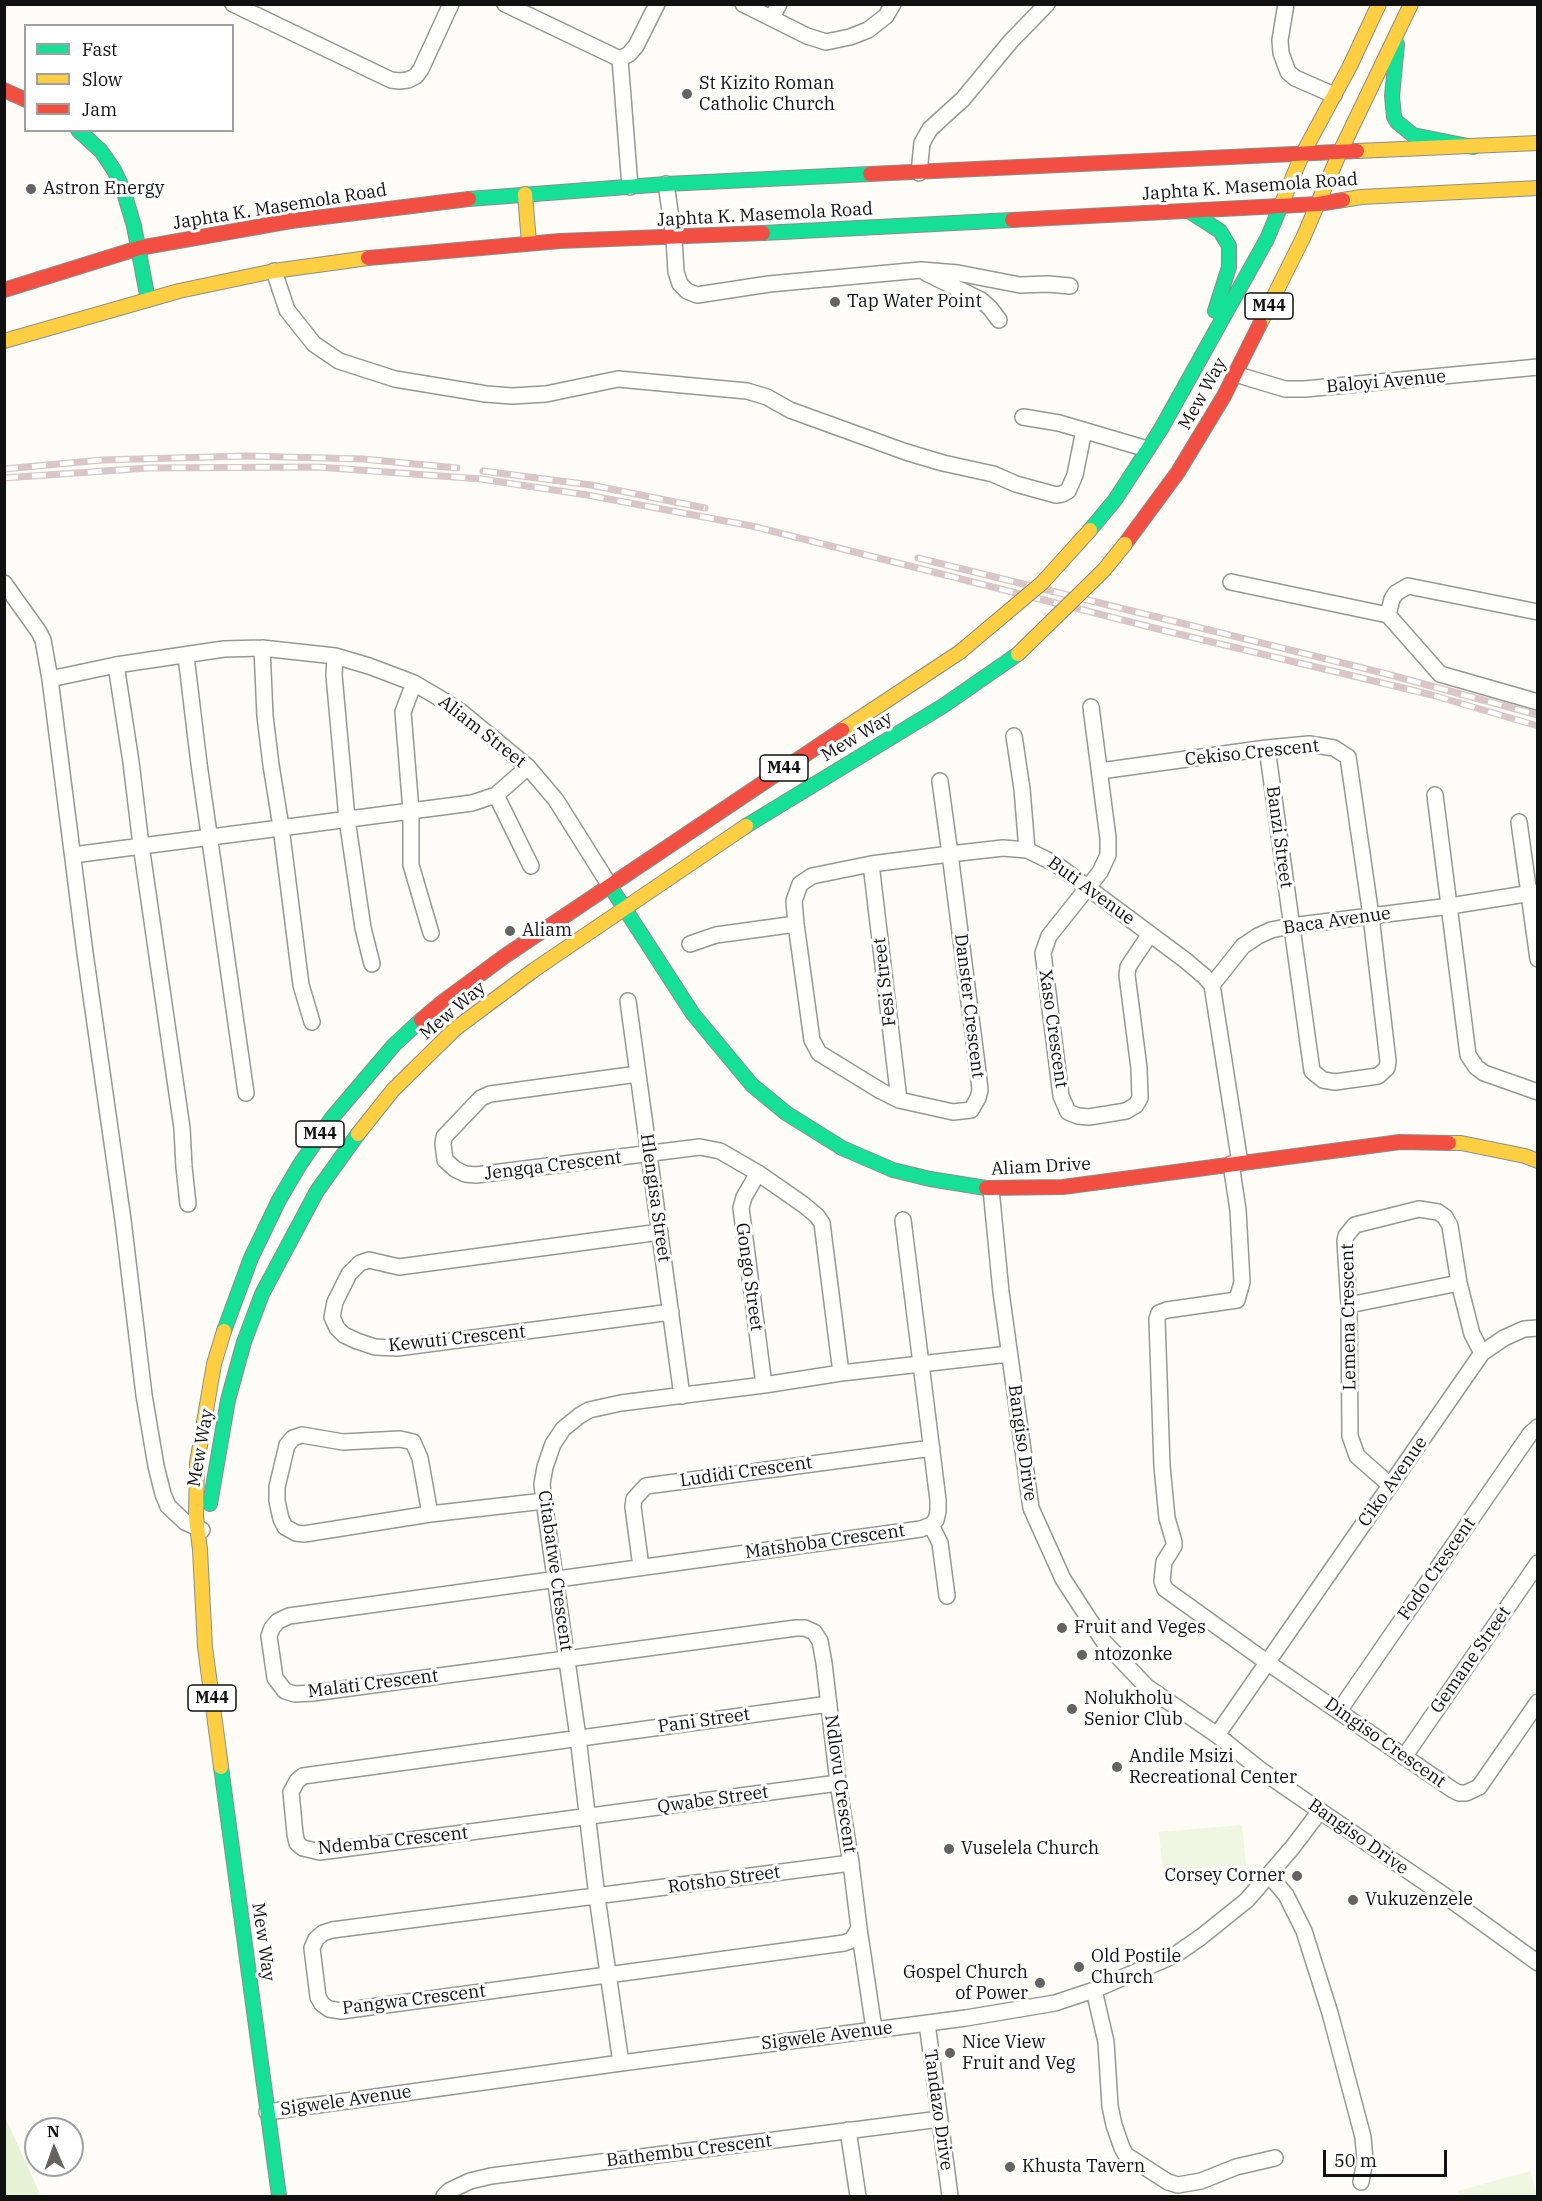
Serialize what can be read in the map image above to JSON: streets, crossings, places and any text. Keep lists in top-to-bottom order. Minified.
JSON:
{"streets":{"main road":["Japhta K. Masemola Road","M44","Mew Way","Aliam Drive"],"street":["Baloyi Avenue","Aliam Street","Cekiso Crescent","Banzi Street","Buti Avenue","Baca Avenue","Fesi Street","Danster Crescent","Xaso Crescent","Jengqa Crescent","Hlengisa Street","Gongo Street","Lemena Crescent","Kewuti Crescent","Bangiso Drive","Ludidi Crescent","Ciko Avenue","Matshoba Crescent","Fodo Crescent","Citabatwe Crescent","Gemane Street","Malati Crescent","Pani Street","Dingiso Crescent","Ndlovu Crescent","Qwabe Street","Ndemba Crescent","Rotsho Street","Pangwa Crescent","Sigwele Avenue","Tandazo Drive","Bathembu Crescent"]},"crossings":[["Japhta K. Masemola Road","Mew Way"],["Baloyi Avenue","Mew Way"],["Mew Way","Aliam Street"],["Mew Way","Aliam Drive"],["Mew Way","Sigwele Avenue"],["Aliam Street","Aliam Drive"],["Cekiso Crescent","Banzi Street"],["Cekiso Crescent","Baca Avenue"],["Banzi Street","Baca Avenue"],["Buti Avenue","Baca Avenue"],["Buti Avenue","Fesi Street"],["Buti Avenue","Danster Crescent"],["Buti Avenue","Xaso Crescent"],["Fesi Street","Danster Crescent"],["Jengqa Crescent","Hlengisa Street"],["Jengqa Crescent","Gongo Street"],["Jengqa Crescent","Citabatwe Crescent"],["Aliam Drive","Bangiso Drive"],["Hlengisa Street","Kewuti Crescent"],["Hlengisa Street","Citabatwe Crescent"],["Gongo Street","Citabatwe Crescent"],["Lemena Crescent","Ciko Avenue"],["Bangiso Drive","Ciko Avenue"],["Bangiso Drive","Citabatwe Crescent"],["Bangiso Drive","Sigwele Avenue"],["Ludidi Crescent","Matshoba Crescent"],["Ciko Avenue","Dingiso Crescent"],["Matshoba Crescent","Citabatwe Crescent"],["Matshoba Crescent","Malati Crescent"],["Fodo Crescent","Dingiso Crescent"],["Citabatwe Crescent","Malati Crescent"],["Citabatwe Crescent","Pani Street"],["Citabatwe Crescent","Ndlovu Crescent"],["Citabatwe Crescent","Qwabe Street"],["Citabatwe Crescent","Ndemba Crescent"],["Citabatwe Crescent","Rotsho Street"],["Citabatwe Crescent","Pangwa Crescent"],["Citabatwe Crescent","Sigwele Avenue"],["Gemane Street","Dingiso Crescent"],["Malati Crescent","Ndlovu Crescent"],["Pani Street","Ndlovu Crescent"],["Pani Street","Ndemba Crescent"],["Ndlovu Crescent","Qwabe Street"],["Ndlovu Crescent","Rotsho Street"],["Ndlovu Crescent","Sigwele Avenue"],["Qwabe Street","Ndemba Crescent"],["Rotsho Street","Pangwa Crescent"],["Sigwele Avenue","Tandazo Drive"],["Tandazo Drive","Bathembu Crescent"]],"places":["St Kizito Roman Catholic Church","Astron Energy","Tap Water Point","Aliam","Fruit and Veges","ntozonke","Nolukholu Senior Club","Andile Msizi Recreational Center","Vuselela Church","Corsey Corner","Vukuzenzele","Old Postile Church","Gospel Church of Power","Nice View Fruit and Veg","Khusta Tavern"],"legend":["Fast","Slow","Jam"],"scale_bar":"50 m","north":"top"}
